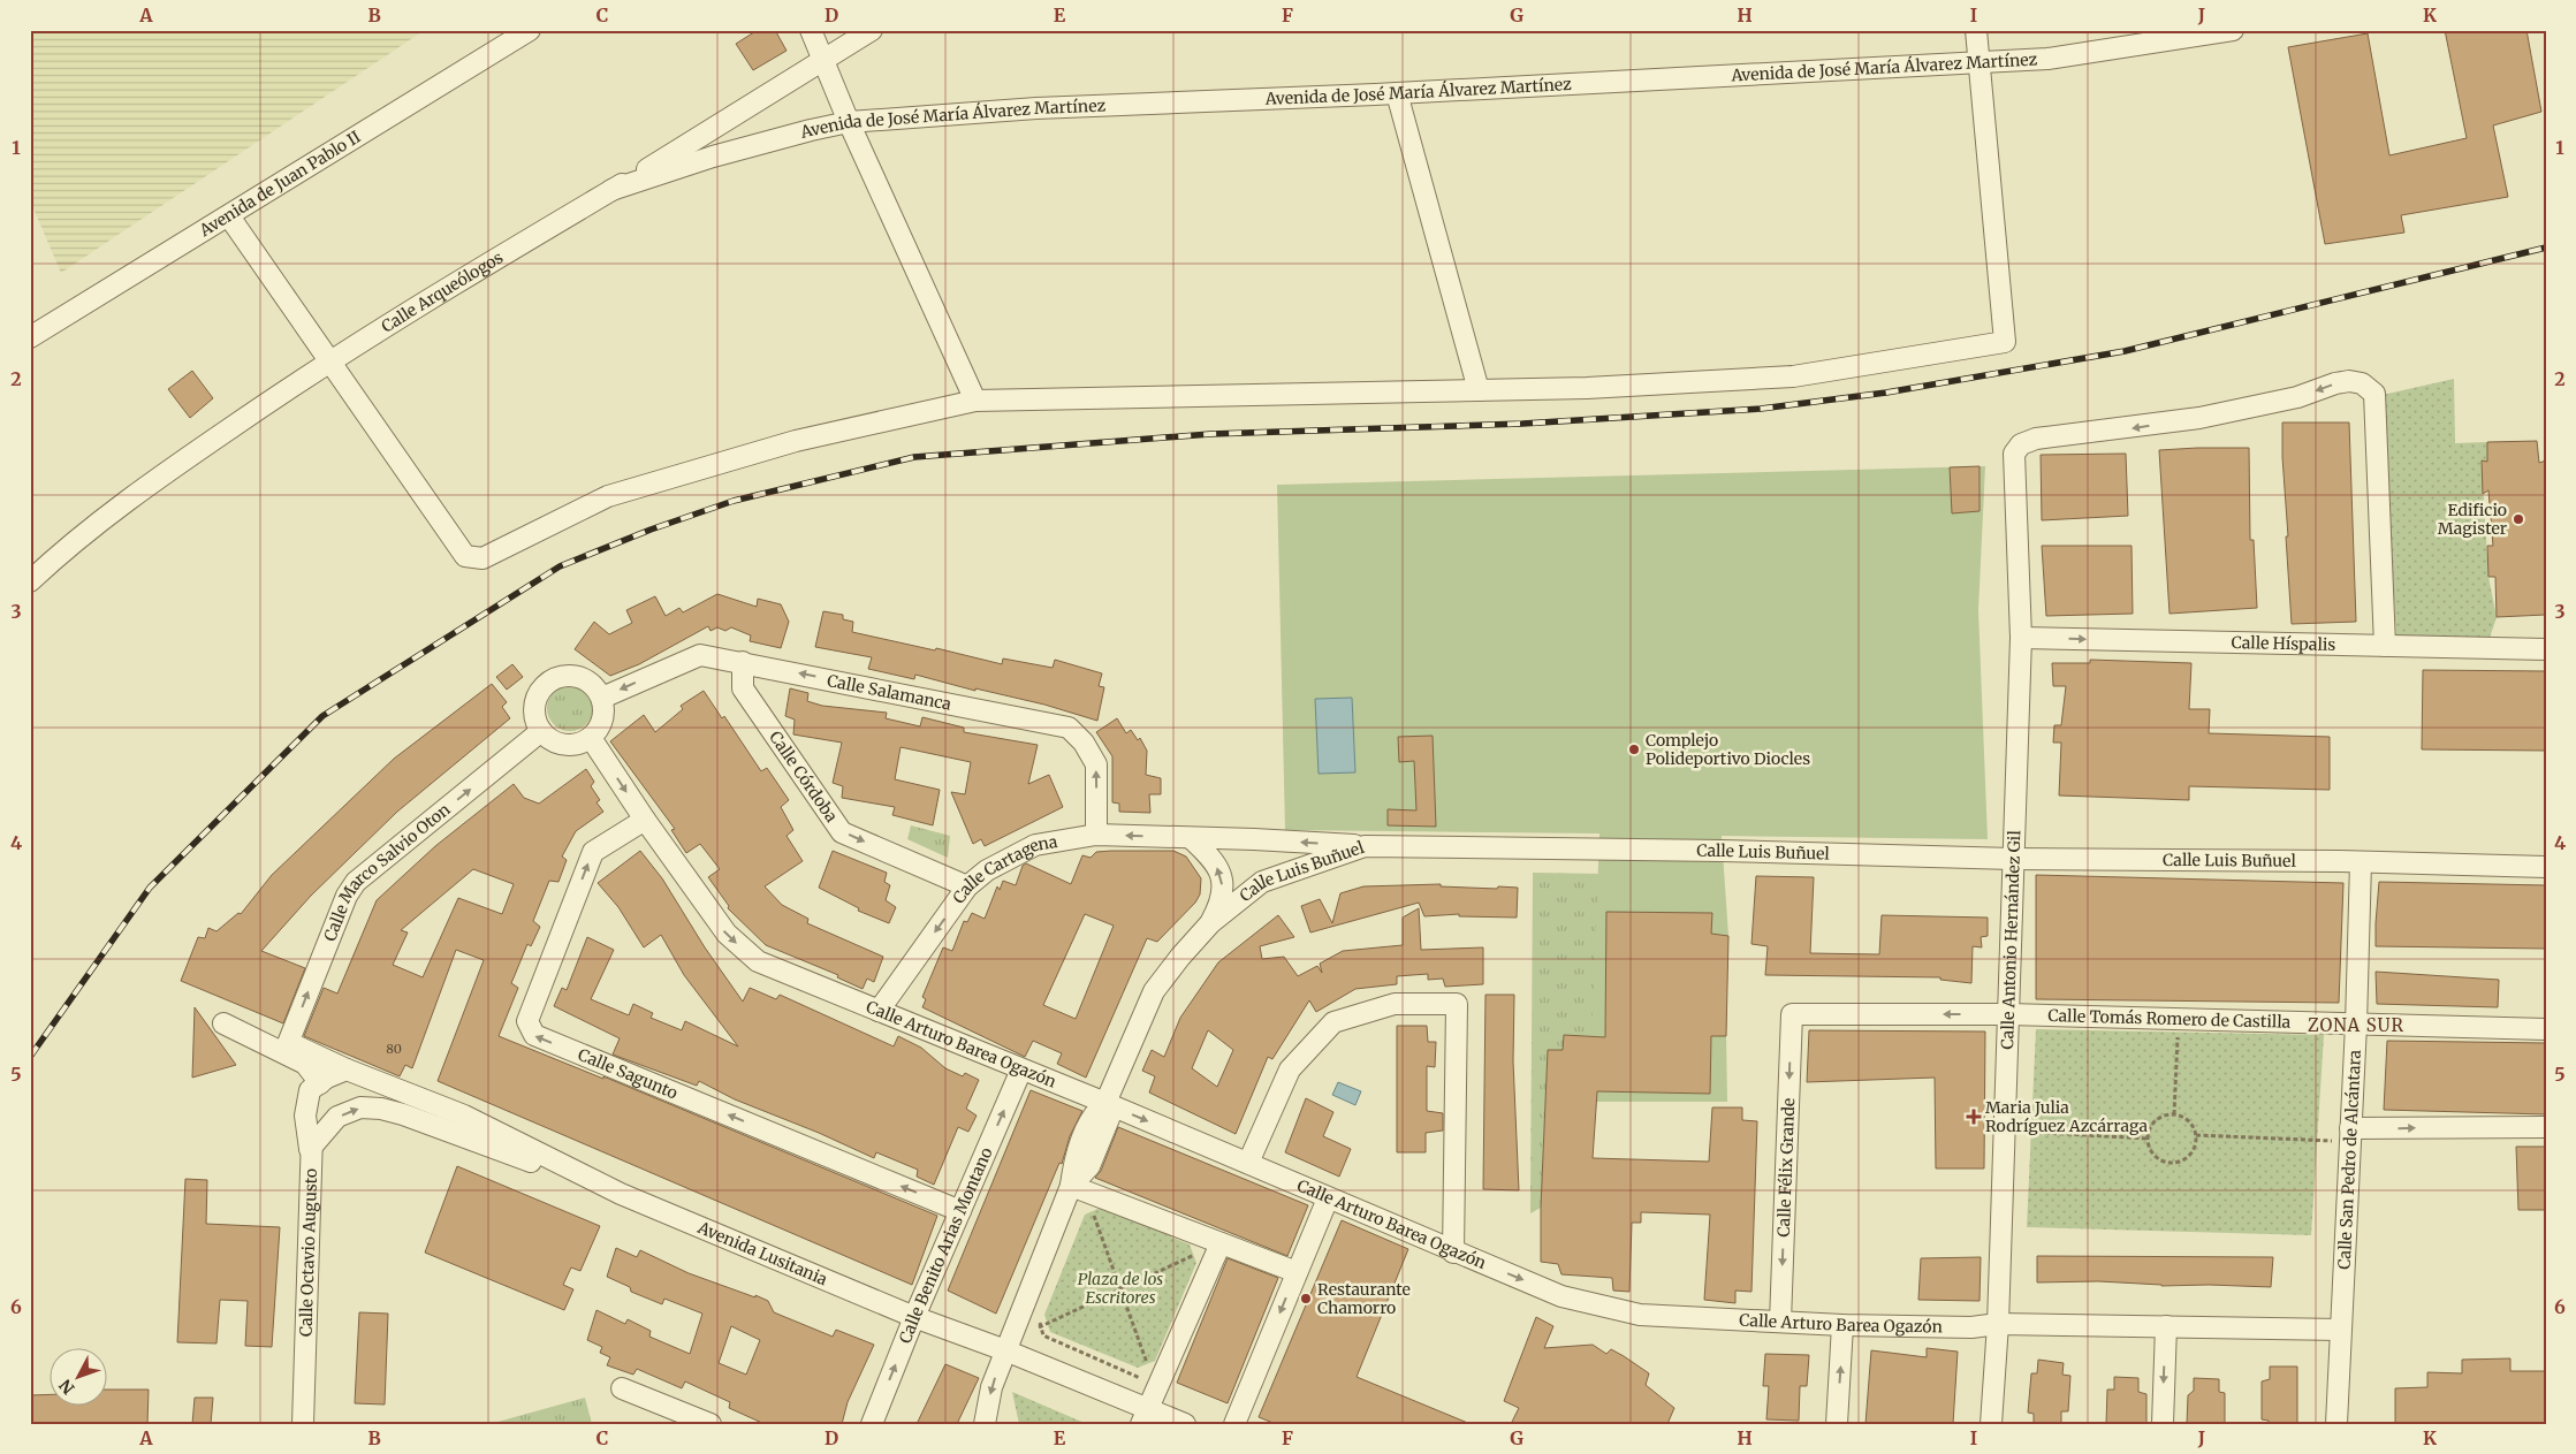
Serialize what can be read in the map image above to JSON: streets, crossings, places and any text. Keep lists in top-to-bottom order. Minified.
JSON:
{"streets":{"street":["Avenida de José María Álvarez Martínez","Avenida de Juan Pablo II","Calle Arqueólogos","Calle Híspalis","Calle Salamanca","Calle Córdoba","Calle Luis Buñuel","Calle Cartagena","Calle Marco Salvio Oton","Calle Antonio Hernández Gil","Calle Tomás Romero de Castilla","Calle Arturo Barea Ogazón","Calle Sagunto","Calle San Pedro de Alcántara","Calle Félix Grande","Calle Benito Arias Montano","Avenida Lusitania","Calle Octavio Augusto"]},"crossings":[["Avenida de José María Álvarez Martínez","Calle Arqueólogos"],["Calle Híspalis","Calle Antonio Hernández Gil"],["Calle Salamanca","Calle Córdoba"],["Calle Salamanca","Calle Cartagena"],["Calle Salamanca","Calle Marco Salvio Oton"],["Calle Salamanca","Calle Arturo Barea Ogazón"],["Calle Córdoba","Calle Cartagena"],["Calle Luis Buñuel","Calle Cartagena"],["Calle Luis Buñuel","Calle Antonio Hernández Gil"],["Calle Luis Buñuel","Calle Arturo Barea Ogazón"],["Calle Luis Buñuel","Calle San Pedro de Alcántara"],["Calle Cartagena","Calle Arturo Barea Ogazón"],["Calle Marco Salvio Oton","Calle Arturo Barea Ogazón"],["Calle Marco Salvio Oton","Avenida Lusitania"],["Calle Antonio Hernández Gil","Calle Tomás Romero de Castilla"],["Calle Antonio Hernández Gil","Calle Arturo Barea Ogazón"],["Calle Tomás Romero de Castilla","Calle San Pedro de Alcántara"],["Calle Tomás Romero de Castilla","Calle Félix Grande"],["Calle Arturo Barea Ogazón","Calle Sagunto"],["Calle Arturo Barea Ogazón","Calle San Pedro de Alcántara"],["Calle Arturo Barea Ogazón","Calle Félix Grande"],["Calle Arturo Barea Ogazón","Calle Benito Arias Montano"],["Calle Sagunto","Calle Benito Arias Montano"],["Calle Benito Arias Montano","Avenida Lusitania"],["Avenida Lusitania","Calle Octavio Augusto"]],"one_way":["Calle Híspalis","Calle Salamanca","Calle Córdoba","Calle Cartagena","Calle Marco Salvio Oton","Calle Arturo Barea Ogazón","Calle Félix Grande"],"districts":["ZONA SUR"],"parks":["Plaza de los Escritores"],"places":{"other":["Edificio Magister","Complejo Polideportivo Diocles","Restaurante Chamorro"],"health":["Maria Julia Rodríguez Azcárraga"]},"house_numbers":["80"],"north":"bottom left","grid":{"columns":["A","B","C","D","E","F","G","H","I","J","K"],"rows":["1","2","3","4","5","6"]}}
